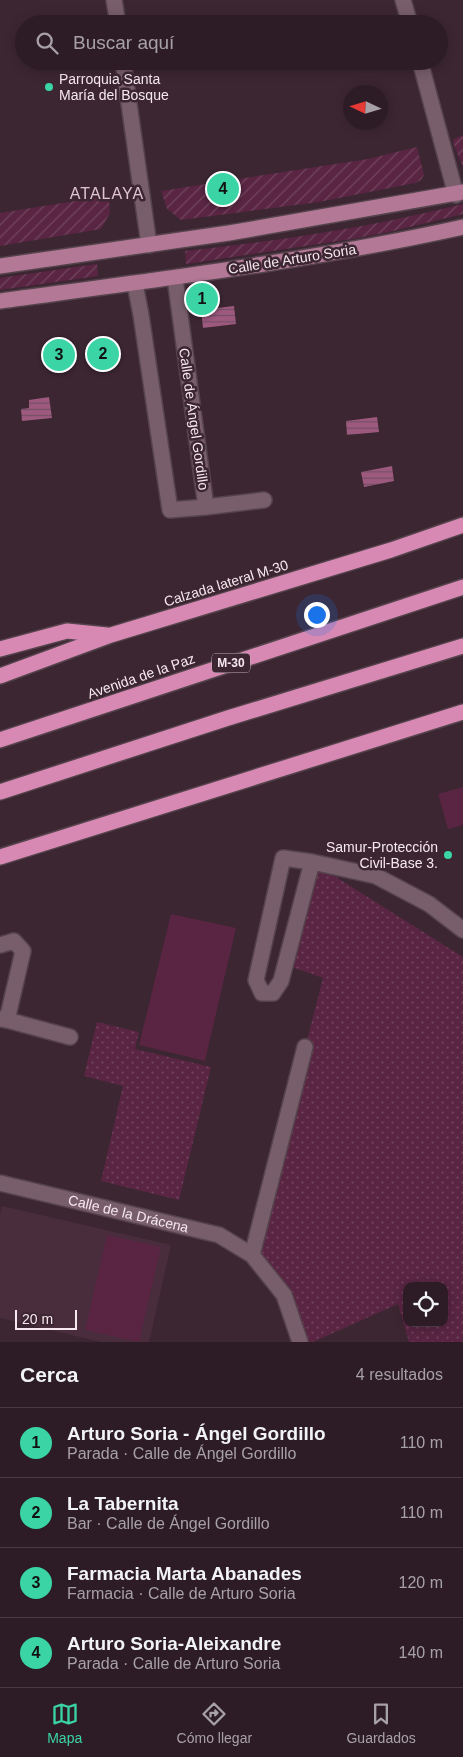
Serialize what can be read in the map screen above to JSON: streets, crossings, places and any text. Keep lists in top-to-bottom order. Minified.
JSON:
{"streets":{"highway":["Calzada lateral M-30","M-30","Avenida de la Paz"],"main road":["Calle de Arturo Soria"],"street":["Calle de Ángel Gordillo","Calle de la Drácena"]},"crossings":[["Calle de Arturo Soria","Calle de Ángel Gordillo"]],"districts":["ATALAYA"],"places":["Parroquia Santa María del Bosque","Samur-Protección Civil-Base 3."],"scale_bar":"20 m","north":"left","page":{"search":"Buscar aquí","pins":["4","1","2","3"],"scale":"20 m","heading":["Cerca","4 resultados"],"list":[{"mark":"1","name":"Arturo Soria - Ángel Gordillo","note":"Parada · Calle de Ángel Gordillo","value":"110 m"},{"mark":"2","name":"La Tabernita","note":"Bar · Calle de Ángel Gordillo","value":"110 m"},{"mark":"3","name":"Farmacia Marta Abanades","note":"Farmacia · Calle de Arturo Soria","value":"120 m"},{"mark":"4","name":"Arturo Soria-Aleixandre","note":"Parada · Calle de Arturo Soria","value":"140 m"}],"nav":["Mapa","Cómo llegar","Guardados"]}}
